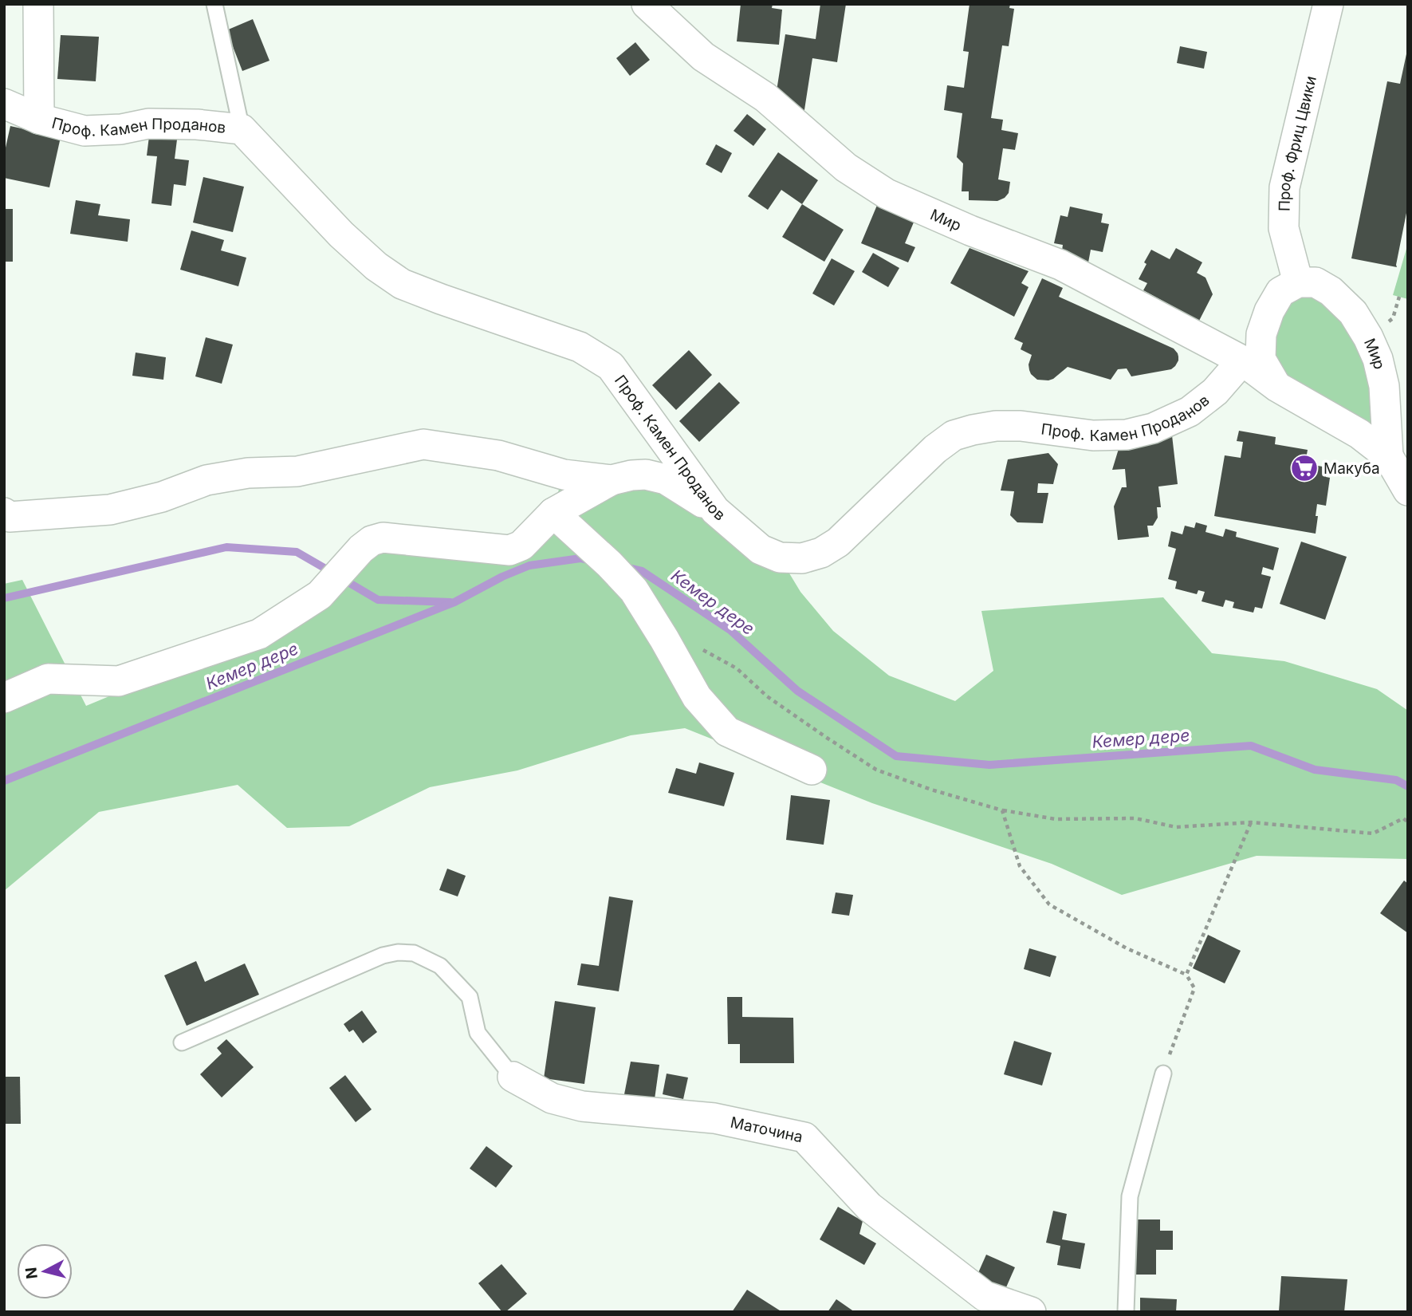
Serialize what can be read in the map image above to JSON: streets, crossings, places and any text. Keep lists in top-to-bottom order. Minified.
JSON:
{"streets":{"street":["Проф. Камен Проданов","Проф. Фриц Цвики","Мир","Маточина"]},"crossings":[["Проф. Камен Проданов","Мир"],["Проф. Фриц Цвики","Мир"]],"water":["Кемер дере"],"places":{"supermarket":["Макуба"]},"north":"left"}
